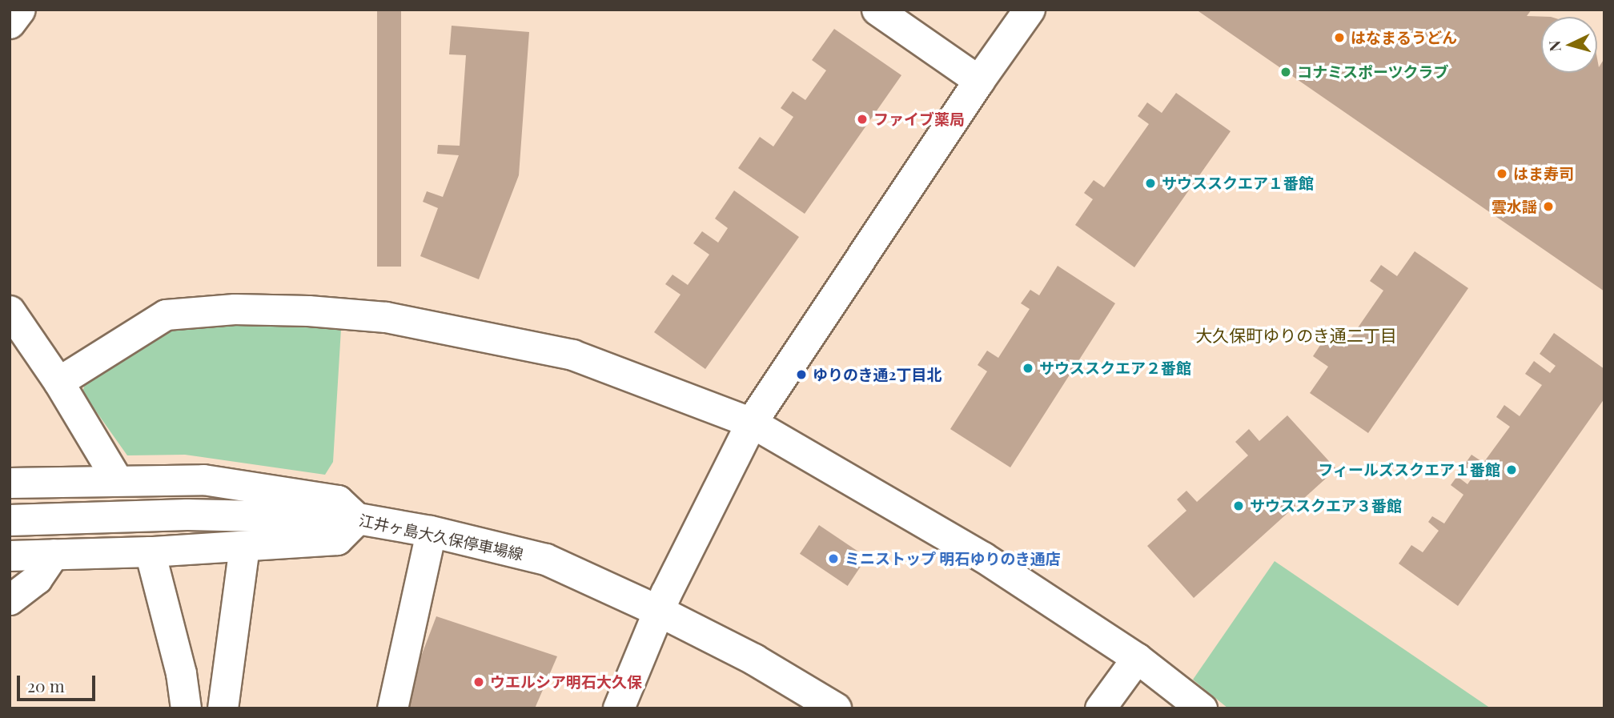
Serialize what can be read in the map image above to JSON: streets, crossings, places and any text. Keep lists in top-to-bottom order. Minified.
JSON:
{"streets":{"main road":["江井ヶ島大久保停車場線"]},"districts":["大久保町ゆりのき通二丁目"],"places":["はなまるうどん","コナミスポーツクラブ","ファイブ薬局","はま寿司","サウススクエア１番館","雲水謡","サウススクエア２番館","ゆりのき通2丁目北","フィールズスクエア１番館","サウススクエア３番館","ミニストップ 明石ゆりのき通店","ウエルシア明石大久保"],"scale_bar":"20 m","north":"left"}
